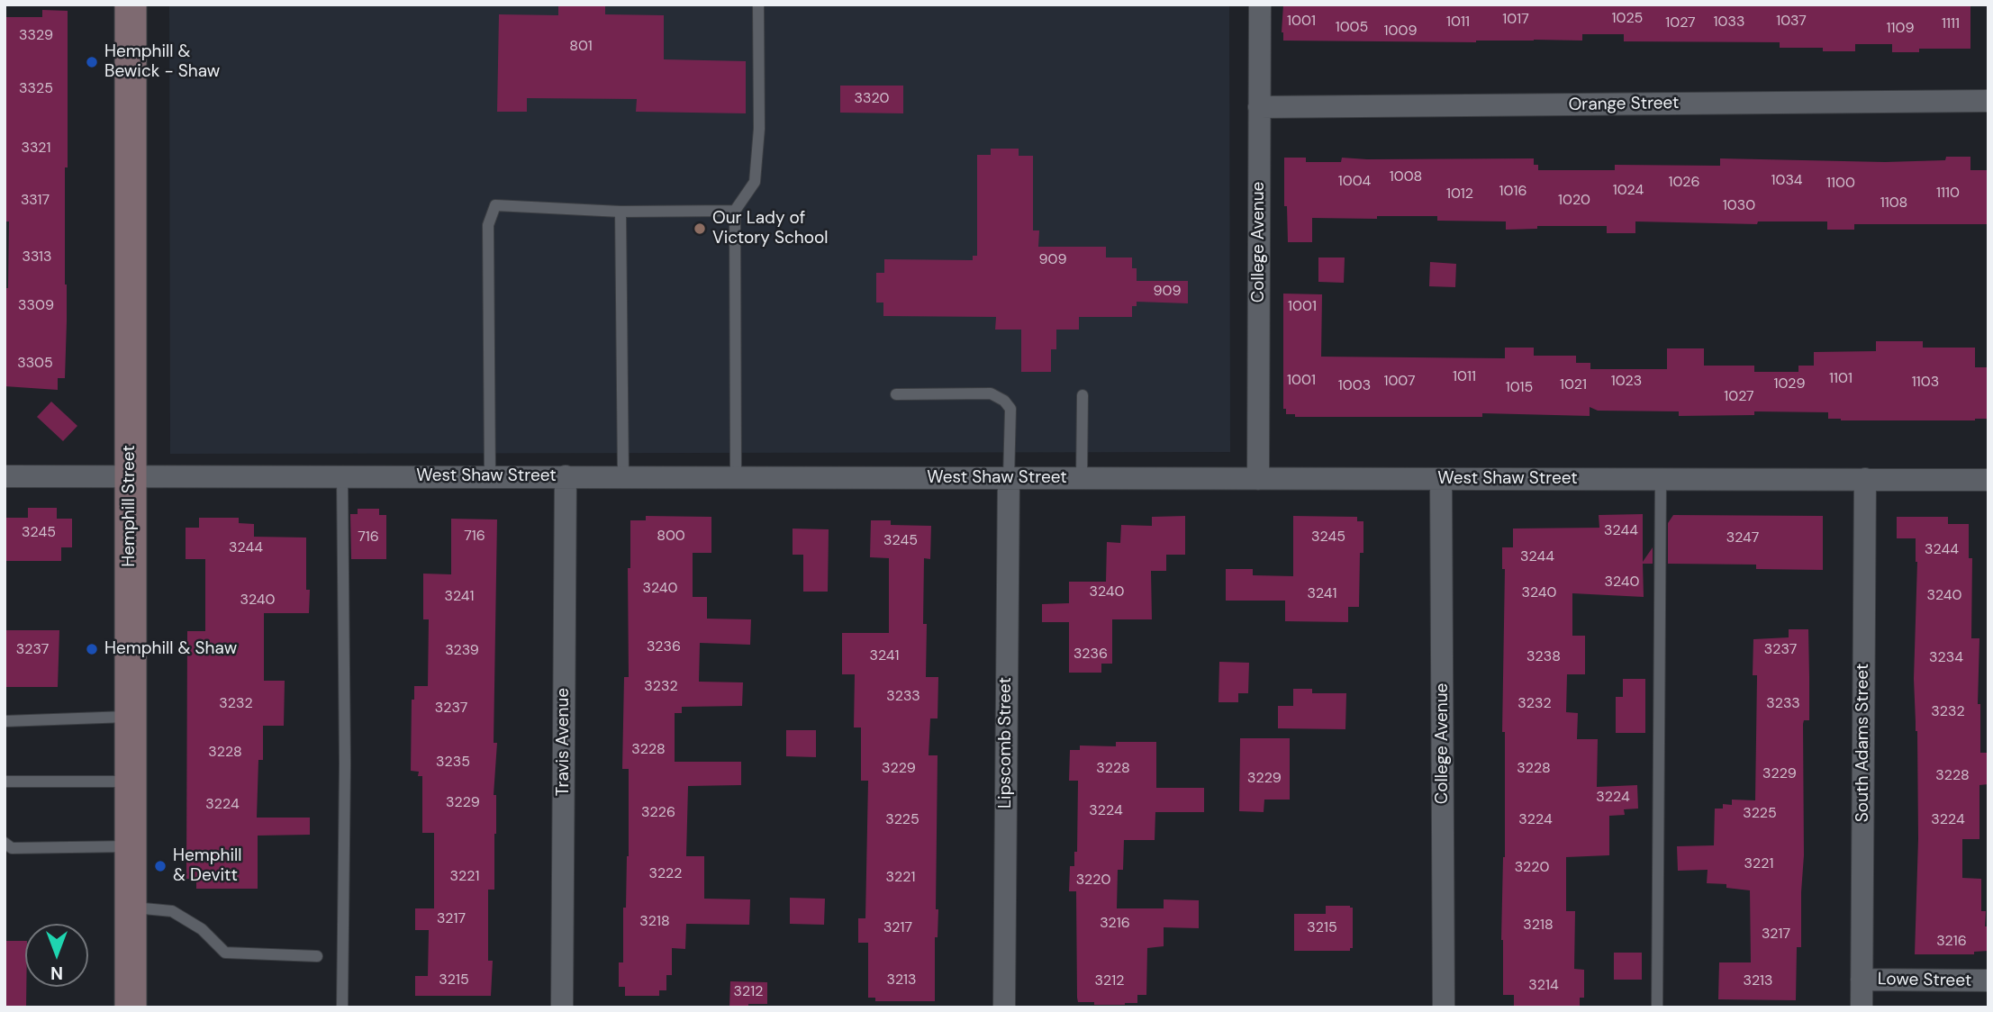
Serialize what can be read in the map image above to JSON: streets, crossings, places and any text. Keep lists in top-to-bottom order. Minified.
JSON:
{"streets":{"main road":["Hemphill Street"],"street":["Orange Street","College Avenue","West Shaw Street","Travis Avenue","Lipscomb Street","South Adams Street","Lowe Street"]},"crossings":[["Orange Street","College Avenue"],["College Avenue","West Shaw Street"],["West Shaw Street","Hemphill Street"],["West Shaw Street","Travis Avenue"],["West Shaw Street","Lipscomb Street"],["West Shaw Street","South Adams Street"],["South Adams Street","Lowe Street"]],"places":["Hemphill & Bewick - Shaw","Our Lady of Victory School","Hemphill & Shaw","Hemphill & Devitt"],"house_numbers":["1025","1017","1001","1037","1011","1033","1027","1111","1005","1109","1009","3329","801","3325","3320","3321","1008","1034","1004","1026","1100","1024","1016","1110","1012","3317","1020","1108","1030","3313","909","909","3309","1001","3305","1011","1101","1001","1007","1023","1103","1029","1021","1003","1015","1027","3244","3245","716","800","716","3245","3247","3245","3244","3244","3244","3240","3240","3240","3240","3241","3240","3241","3240","3236","3237","3237","3239","3236","3241","3238","3234","3232","3233","3232","3232","3233","3237","3232","3228","3228","3235","3229","3228","3228","3229","3228","3229","3224","3229","3224","3224","3226","3225","3225","3224","3224","3221","3220","3222","3221","3221","3220","3217","3218","3216","3218","3217","3215","3217","3216","3215","3213","3212","3213","3214","3212"],"north":"bottom"}
